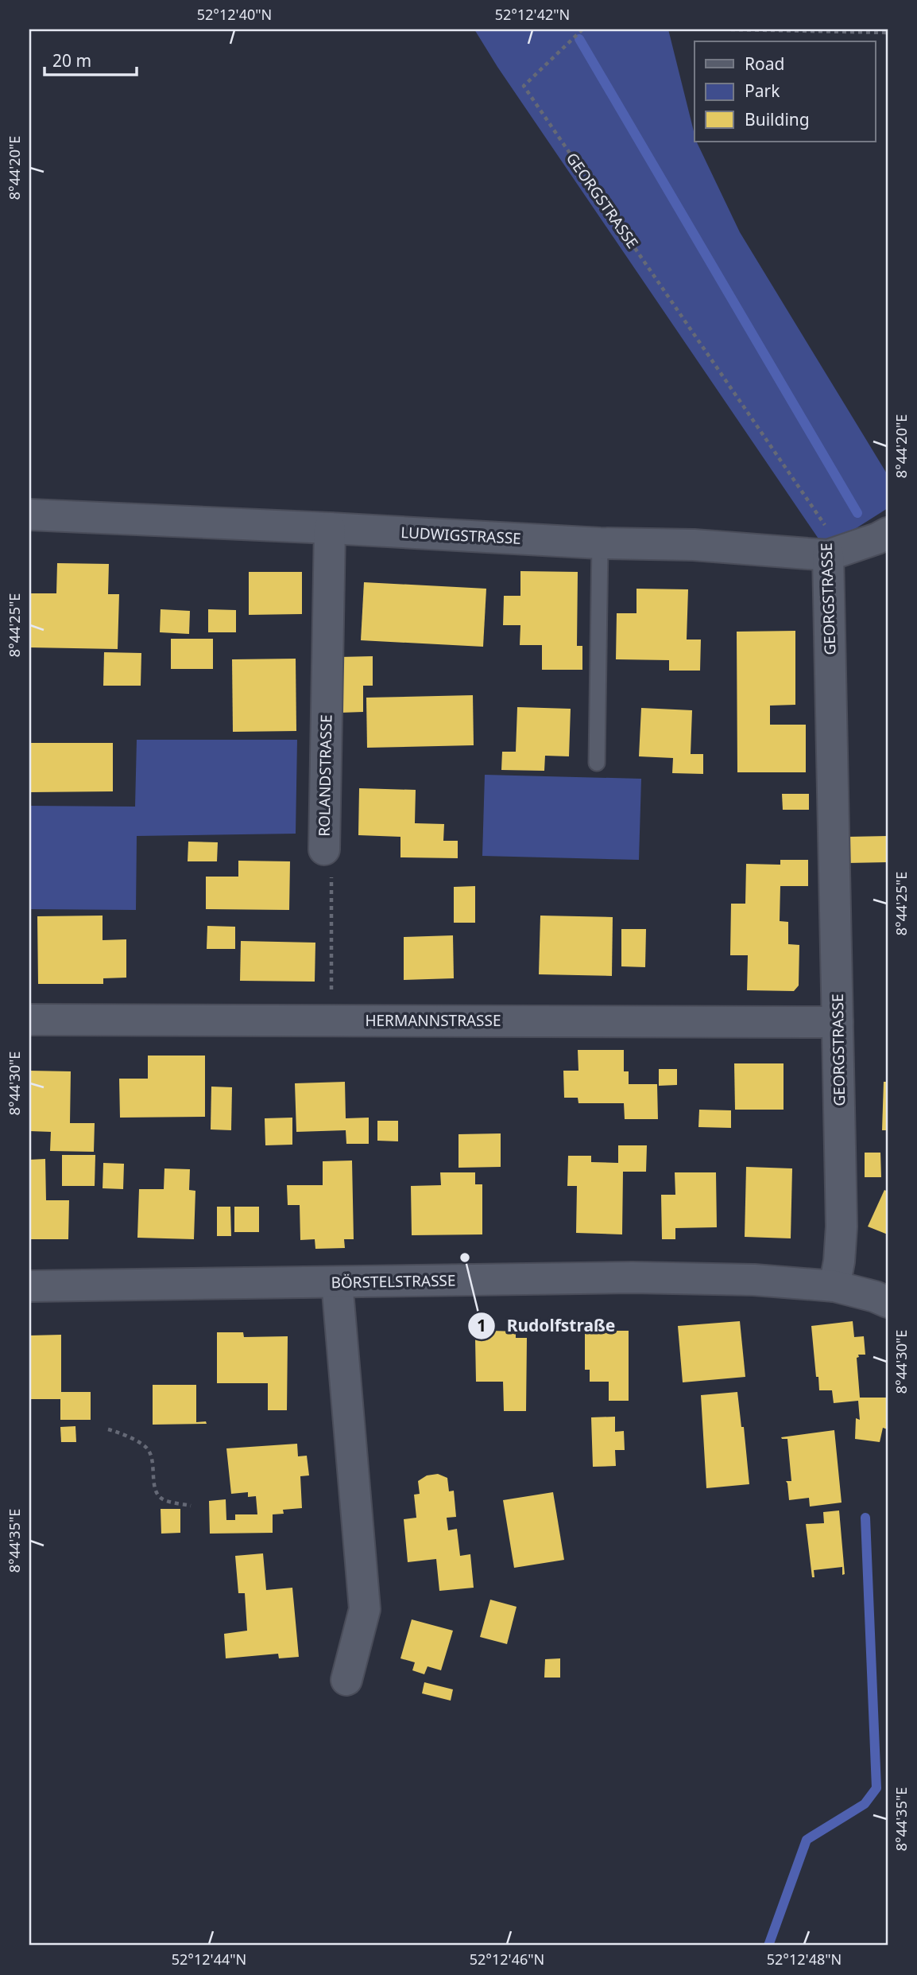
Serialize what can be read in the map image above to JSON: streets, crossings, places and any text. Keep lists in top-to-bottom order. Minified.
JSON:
{"streets":{"street":["GEORGSTRASSE","LUDWIGSTRASSE","ROLANDSTRASSE","HERMANNSTRASSE","BÖRSTELSTRASSE"]},"crossings":[["GEORGSTRASSE","LUDWIGSTRASSE"],["GEORGSTRASSE","HERMANNSTRASSE"],["GEORGSTRASSE","BÖRSTELSTRASSE"],["LUDWIGSTRASSE","ROLANDSTRASSE"],["ROLANDSTRASSE","HERMANNSTRASSE"]],"places":["Rudolfstraße"],"legend":["Road","Park","Building"],"scale_bar":"20 m","coordinates":["52°12'40\"N","52°12'42\"N","8°44'20\"E","8°44'25\"E","8°44'30\"E","8°44'35\"E","52°12'44\"N","52°12'46\"N","52°12'48\"N"]}
